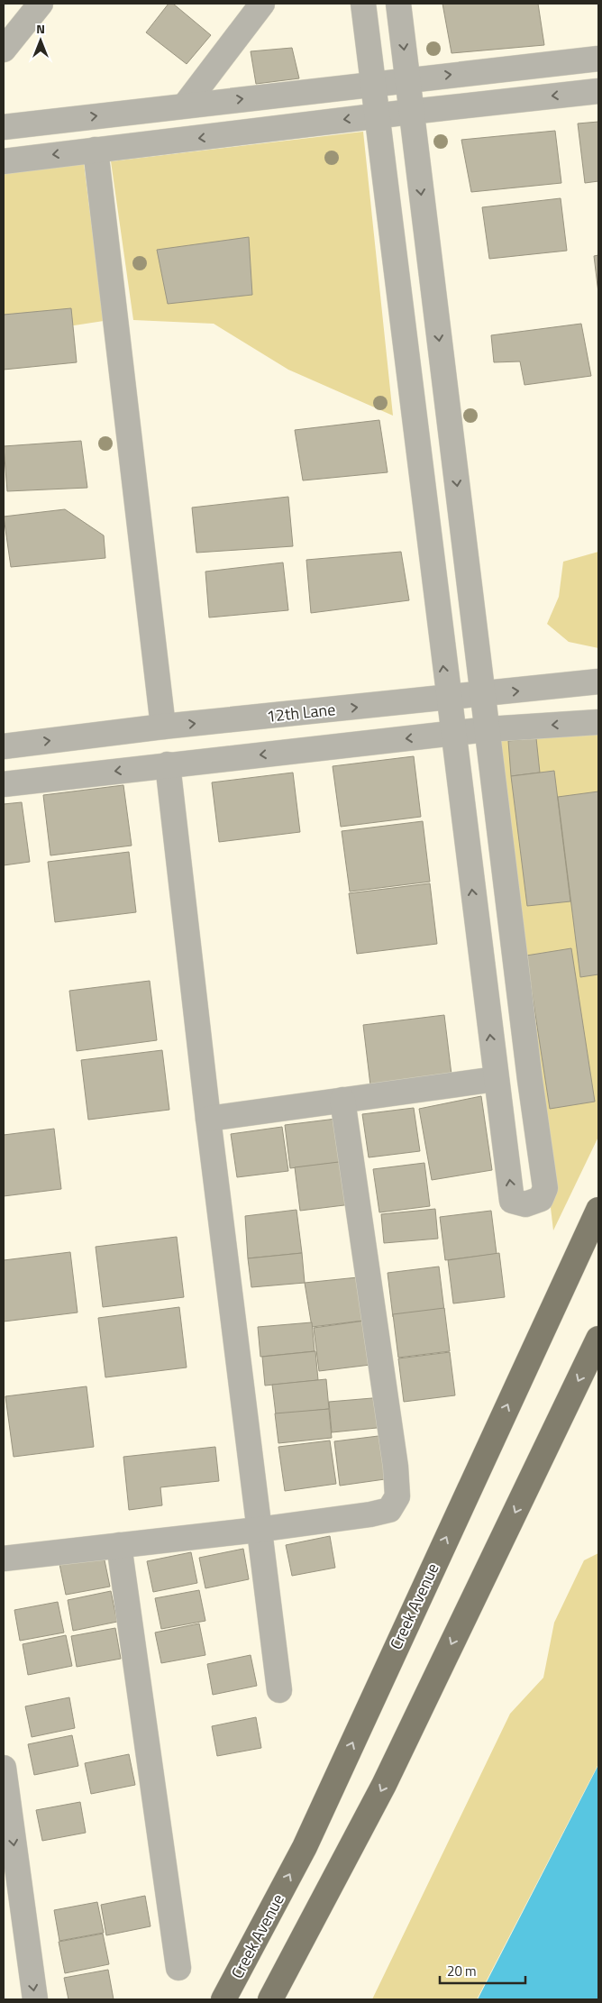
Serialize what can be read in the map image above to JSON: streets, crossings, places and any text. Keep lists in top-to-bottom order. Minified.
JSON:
{"streets":{"main road":["Creek Avenue"],"street":["12th Lane"]},"scale_bar":"20 m","north":"top"}
